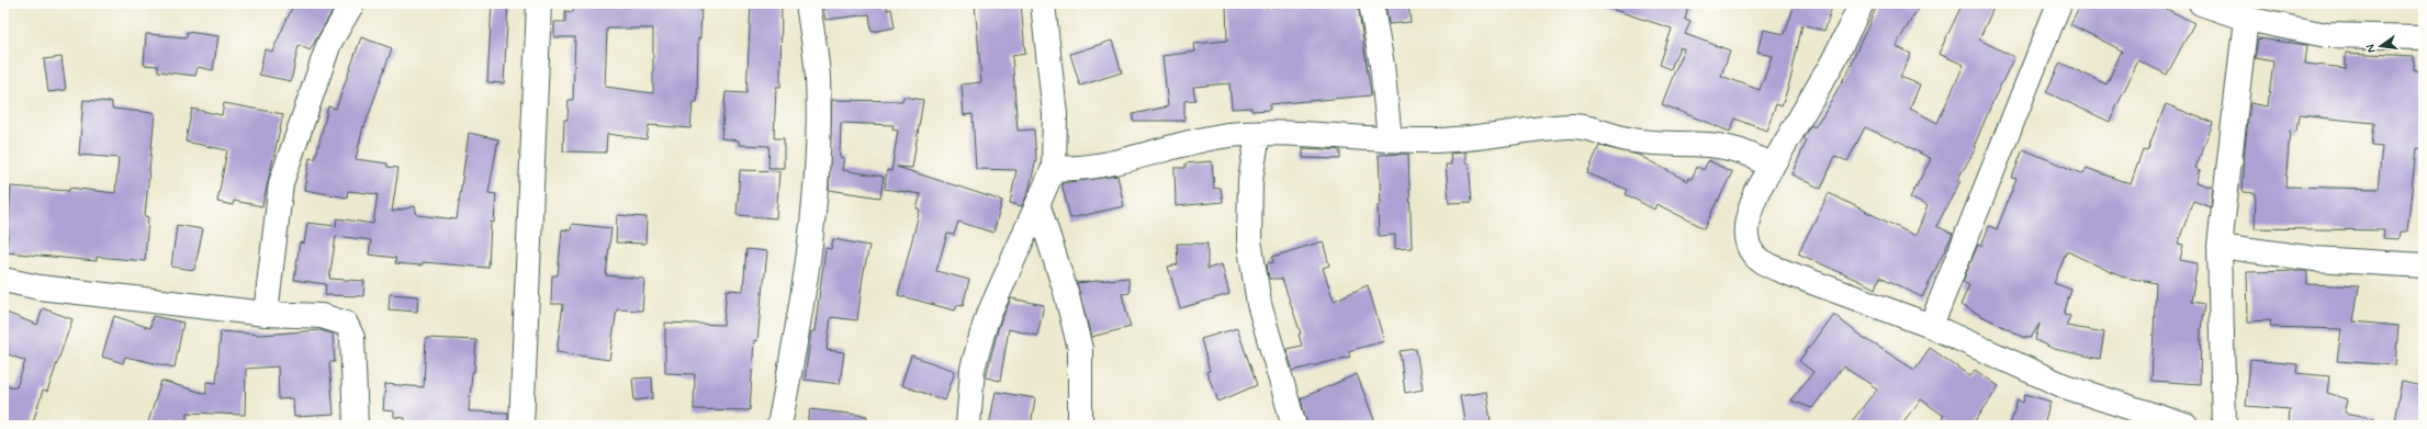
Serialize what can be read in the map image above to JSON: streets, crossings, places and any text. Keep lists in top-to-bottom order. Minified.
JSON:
{"north":"left"}
